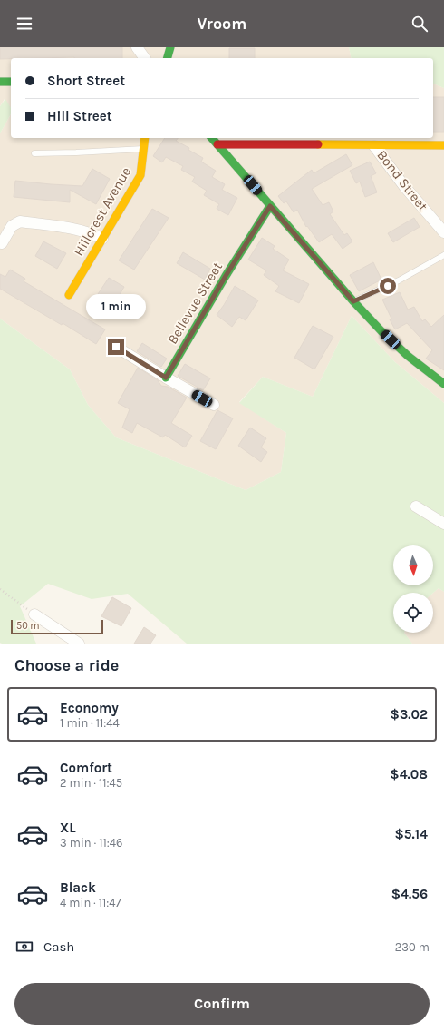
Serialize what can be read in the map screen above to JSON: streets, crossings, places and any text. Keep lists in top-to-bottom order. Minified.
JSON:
{"streets":{"street":["Bond Street","Hillcrest Avenue","Bellevue Street"]},"scale_bar":"50 m","north":"bottom","page":{"header":"Vroom","banner":["Short Street","Hill Street"],"bubble":"1 min","scale":"50 m","heading":"Choose a ride","list":[{"name":"Economy","note":"1 min · 11:44","value":"$3.02"},{"name":"Comfort","note":"2 min · 11:45","value":"$4.08"},{"name":"XL","note":"3 min · 11:46","value":"$5.14"},{"name":"Black","note":"4 min · 11:47","value":"$4.56"}],"pay":["Cash","230 m"],"buttons":"Confirm"}}
